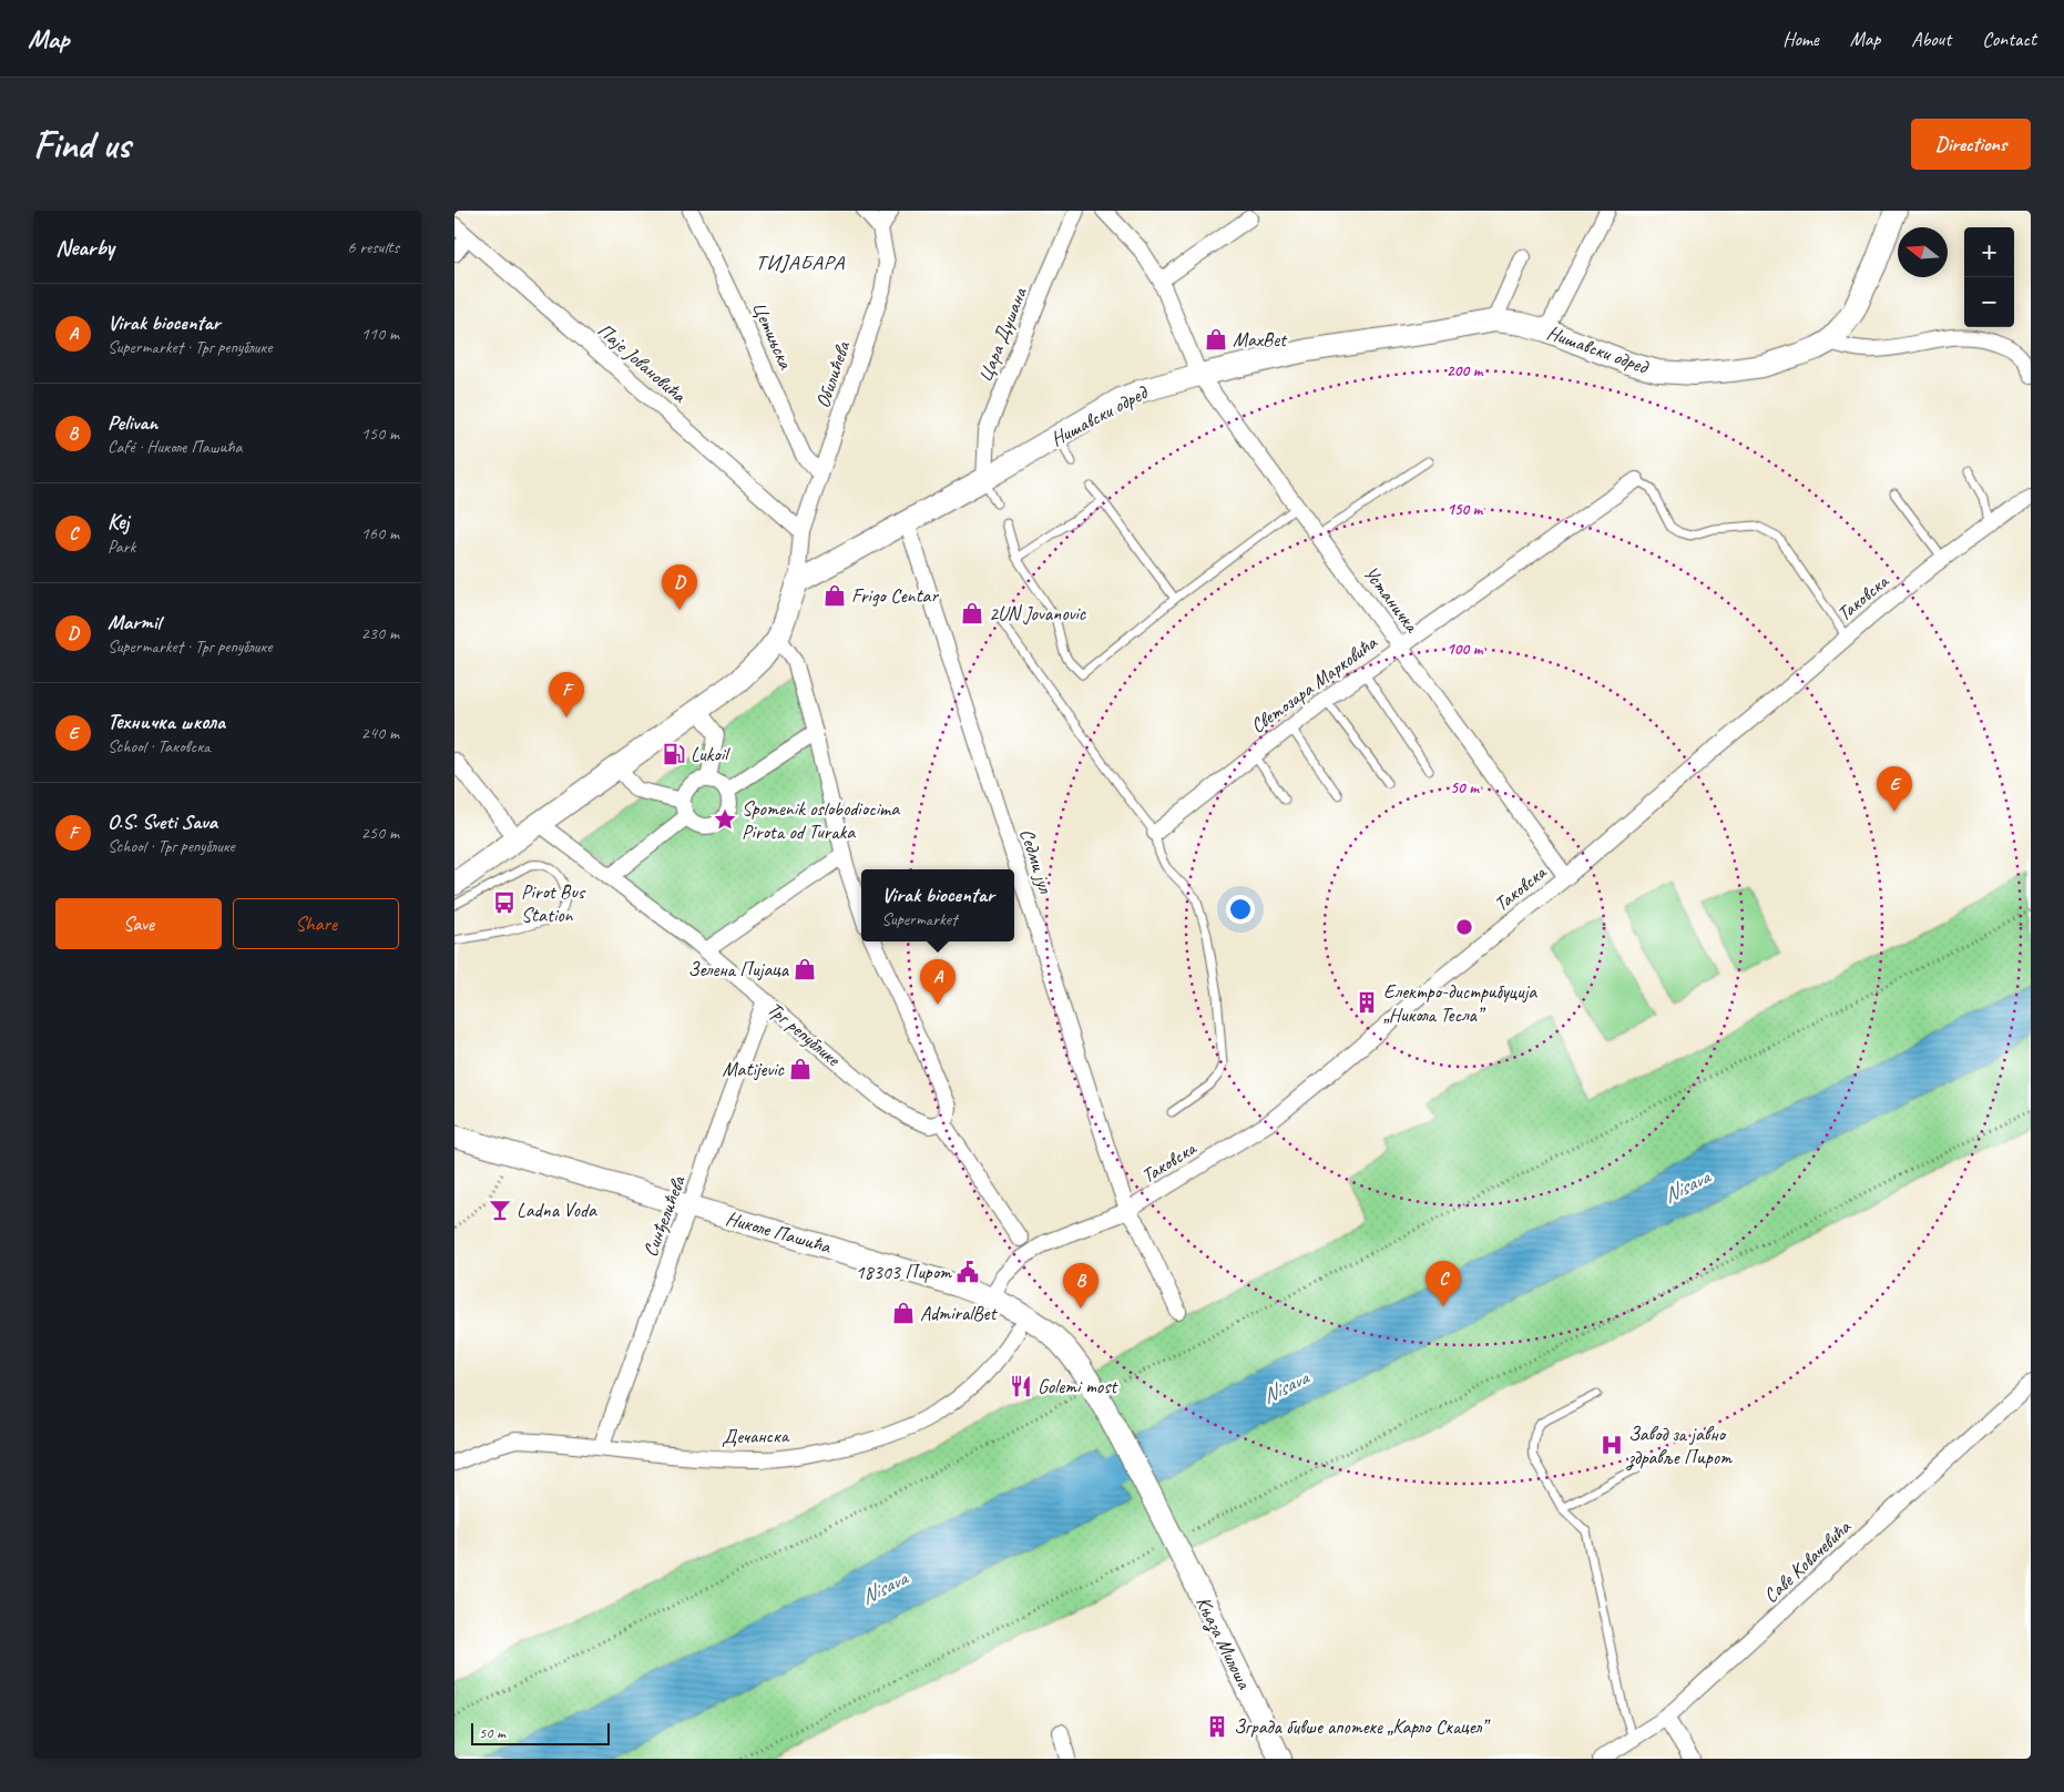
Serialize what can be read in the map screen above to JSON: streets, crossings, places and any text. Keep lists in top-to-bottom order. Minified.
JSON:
{"streets":{"street":["Цетињска","Цара Душана","Нишавски одред","Паје Јовановића","Обилићева","Таковска","Устаничка","Светозара Марковића","Седми јул","Трг републике","Синђелићева","Николе Пашића","Дечанска","Саве Ковачевића","Књаза Милоша"]},"crossings":[["Цетињска","Обилићева"],["Цара Душана","Нишавски одред"],["Нишавски одред","Устаничка"],["Нишавски одред","Седми јул"],["Паје Јовановића","Обилићева"],["Таковска","Устаничка"],["Таковска","Седми јул"],["Таковска","Николе Пашића"],["Устаничка","Светозара Марковића"],["Трг републике","Синђелићева"],["Синђелићева","Николе Пашића"],["Синђелићева","Дечанска"],["Николе Пашића","Књаза Милоша"]],"districts":["ТИЈАБАРА"],"water":["Nisava"],"places":{"shop":["MaxBet","Frigo Centar","2UN Jovanovic","Зелена Пијаца","Matijevic","AdmiralBet"],"fuel station":["Lukoil"],"place":["Spomenik oslobodiocima Pirota od Turaka"],"bus stop":["Pirot Bus Station"],"building":["Електро-дистрибуција „Никола Тесла”","Зграда бивше апотеке „Карло Скацел”"],"bar":["Ladna Voda"],"public building":["18303 Пирот"],"restaurant":["Golemi most"],"hospital":["Завод за јавно здравље Пирот"]},"scale_bar":"50 m","north":"left","page":{"header":"Map","nav":["Home","Map","About","Contact"],"buttons":["Directions",["Save","Share"]],"title":"Find us","heading":["Nearby","6 results"],"map_buttons":["+","−"],"list":[{"mark":"A","name":"Virak biocentar","note":"Supermarket · Трг републике","value":"110 m"},{"mark":"B","name":"Pelivan","note":"Café · Николе Пашића","value":"150 m"},{"mark":"C","name":"Кеј","note":"Park","value":"160 m"},{"mark":"D","name":"Marmil","note":"Supermarket · Трг републике","value":"230 m"},{"mark":"E","name":"Техничка школа","note":"School · Таковска","value":"240 m"},{"mark":"F","name":"O.S. Sveti Sava","note":"School · Трг републике","value":"250 m"}],"pins":["D","F","E","A","C","B"],"popup":["Virak biocentar","Supermarket"],"scale":"50 m"},"rings":["200 m","150 m","100 m","50 m"]}
